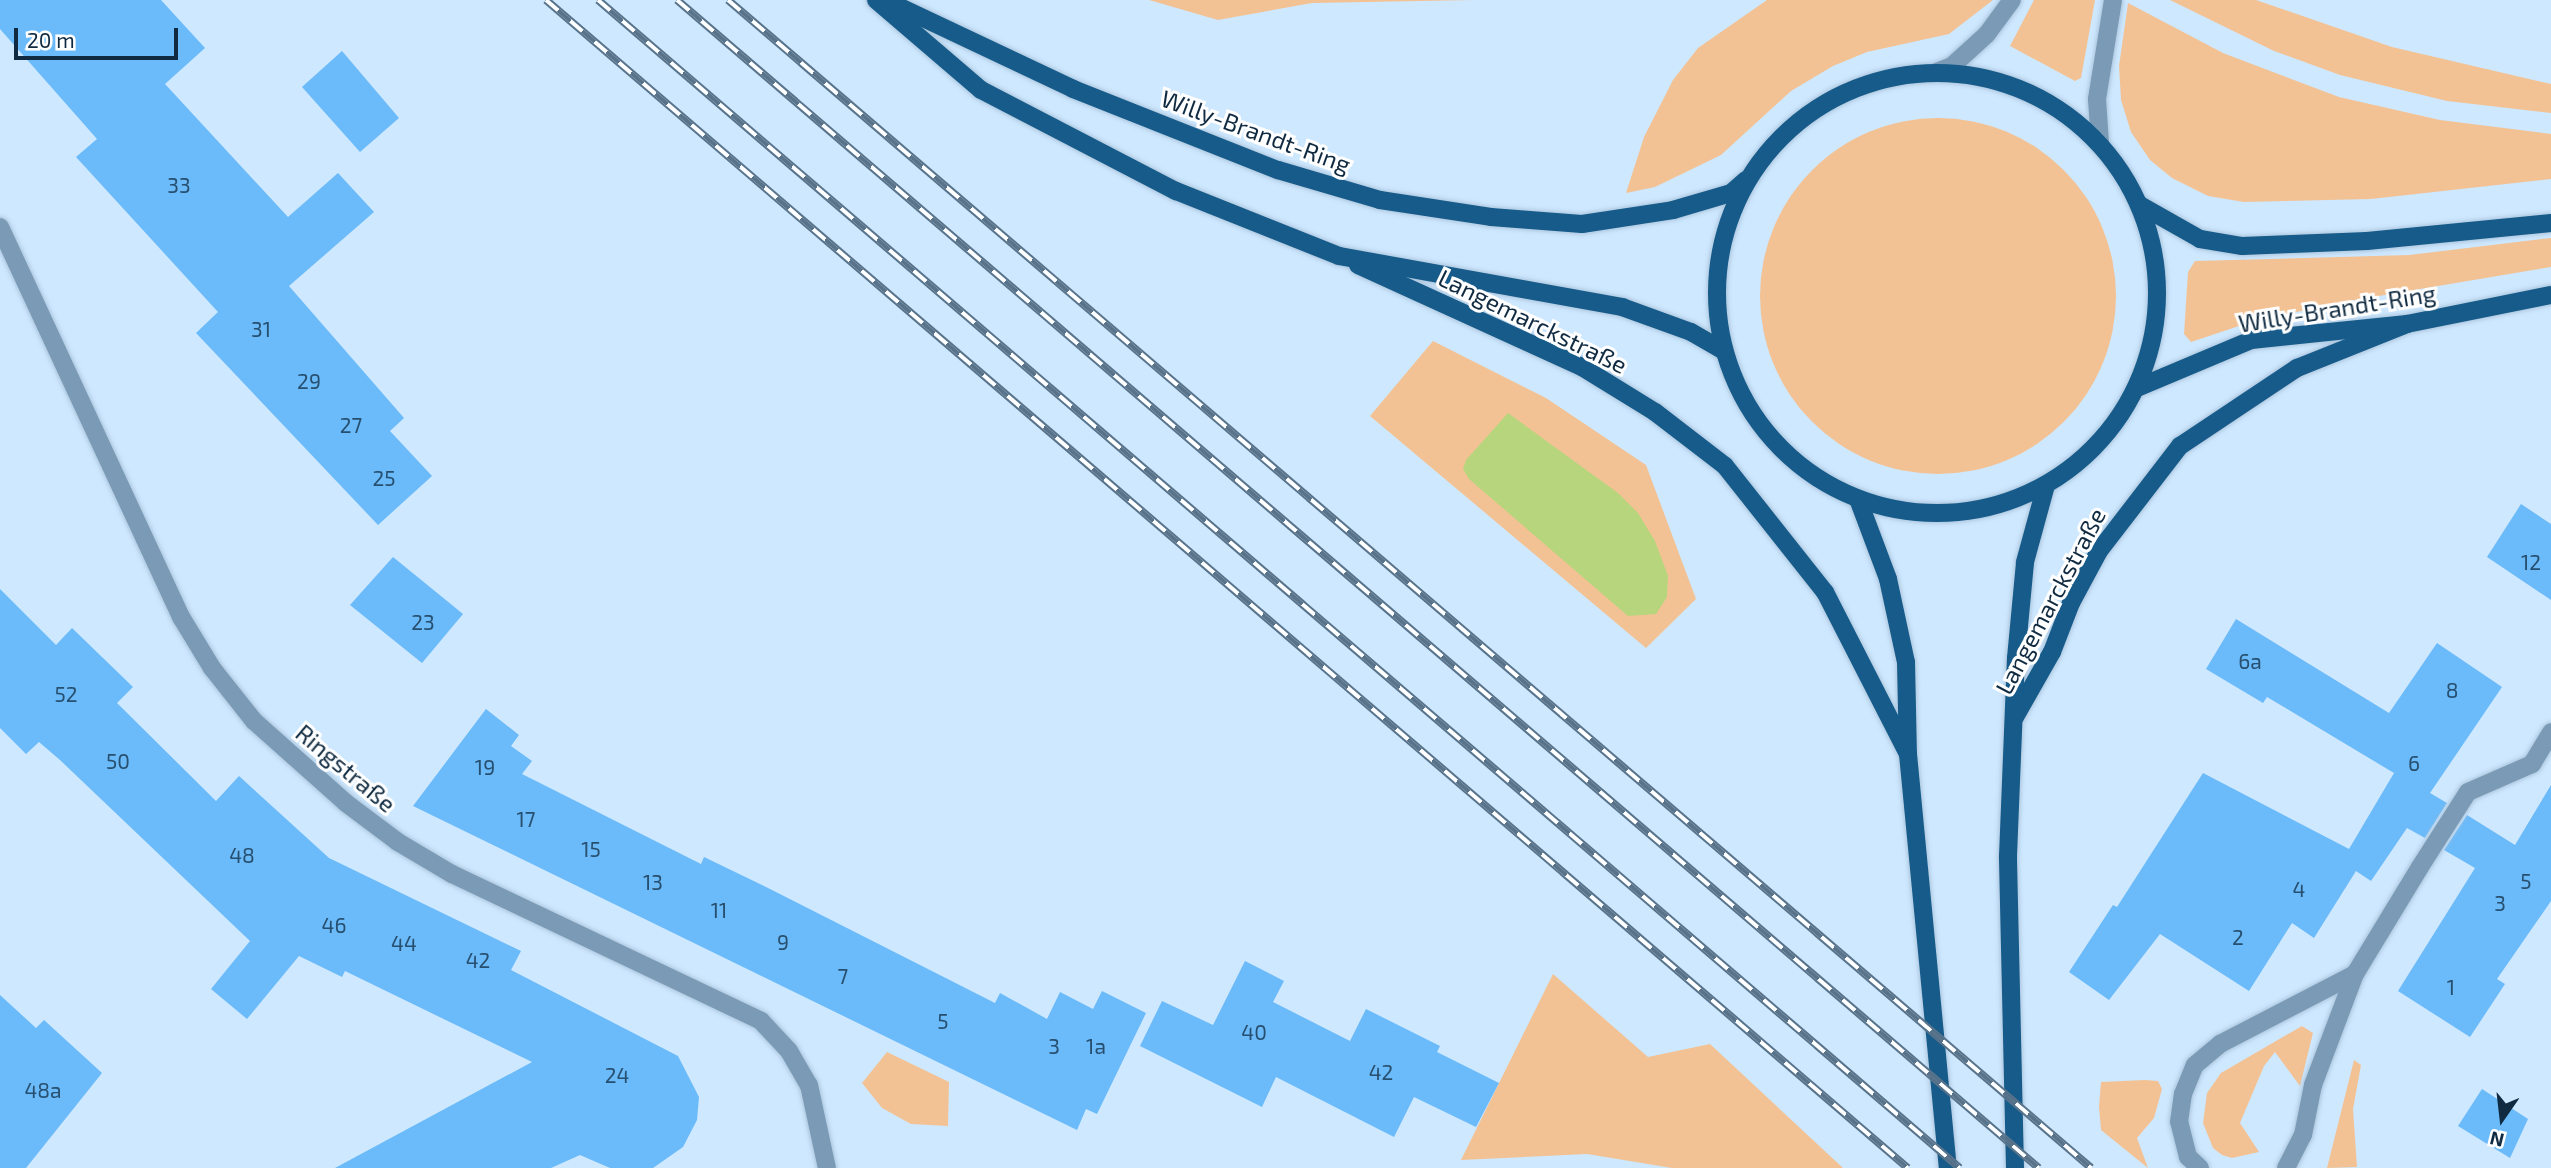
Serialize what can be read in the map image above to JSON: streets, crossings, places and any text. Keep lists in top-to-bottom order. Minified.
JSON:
{"streets":{"main road":["Willy-Brandt-Ring","Langemarckstraße"],"street":["Ringstraße"]},"crossings":[["Willy-Brandt-Ring","Langemarckstraße"]],"house_numbers":["33","31","29","27","25","12","23","6a","8","52","50","6","19","17","15","48","5","13","4","3","11","46","2","9","44","42","7","1","5","40","3","1a","42","24","48a"],"scale_bar":"20 m","north":"bottom"}
